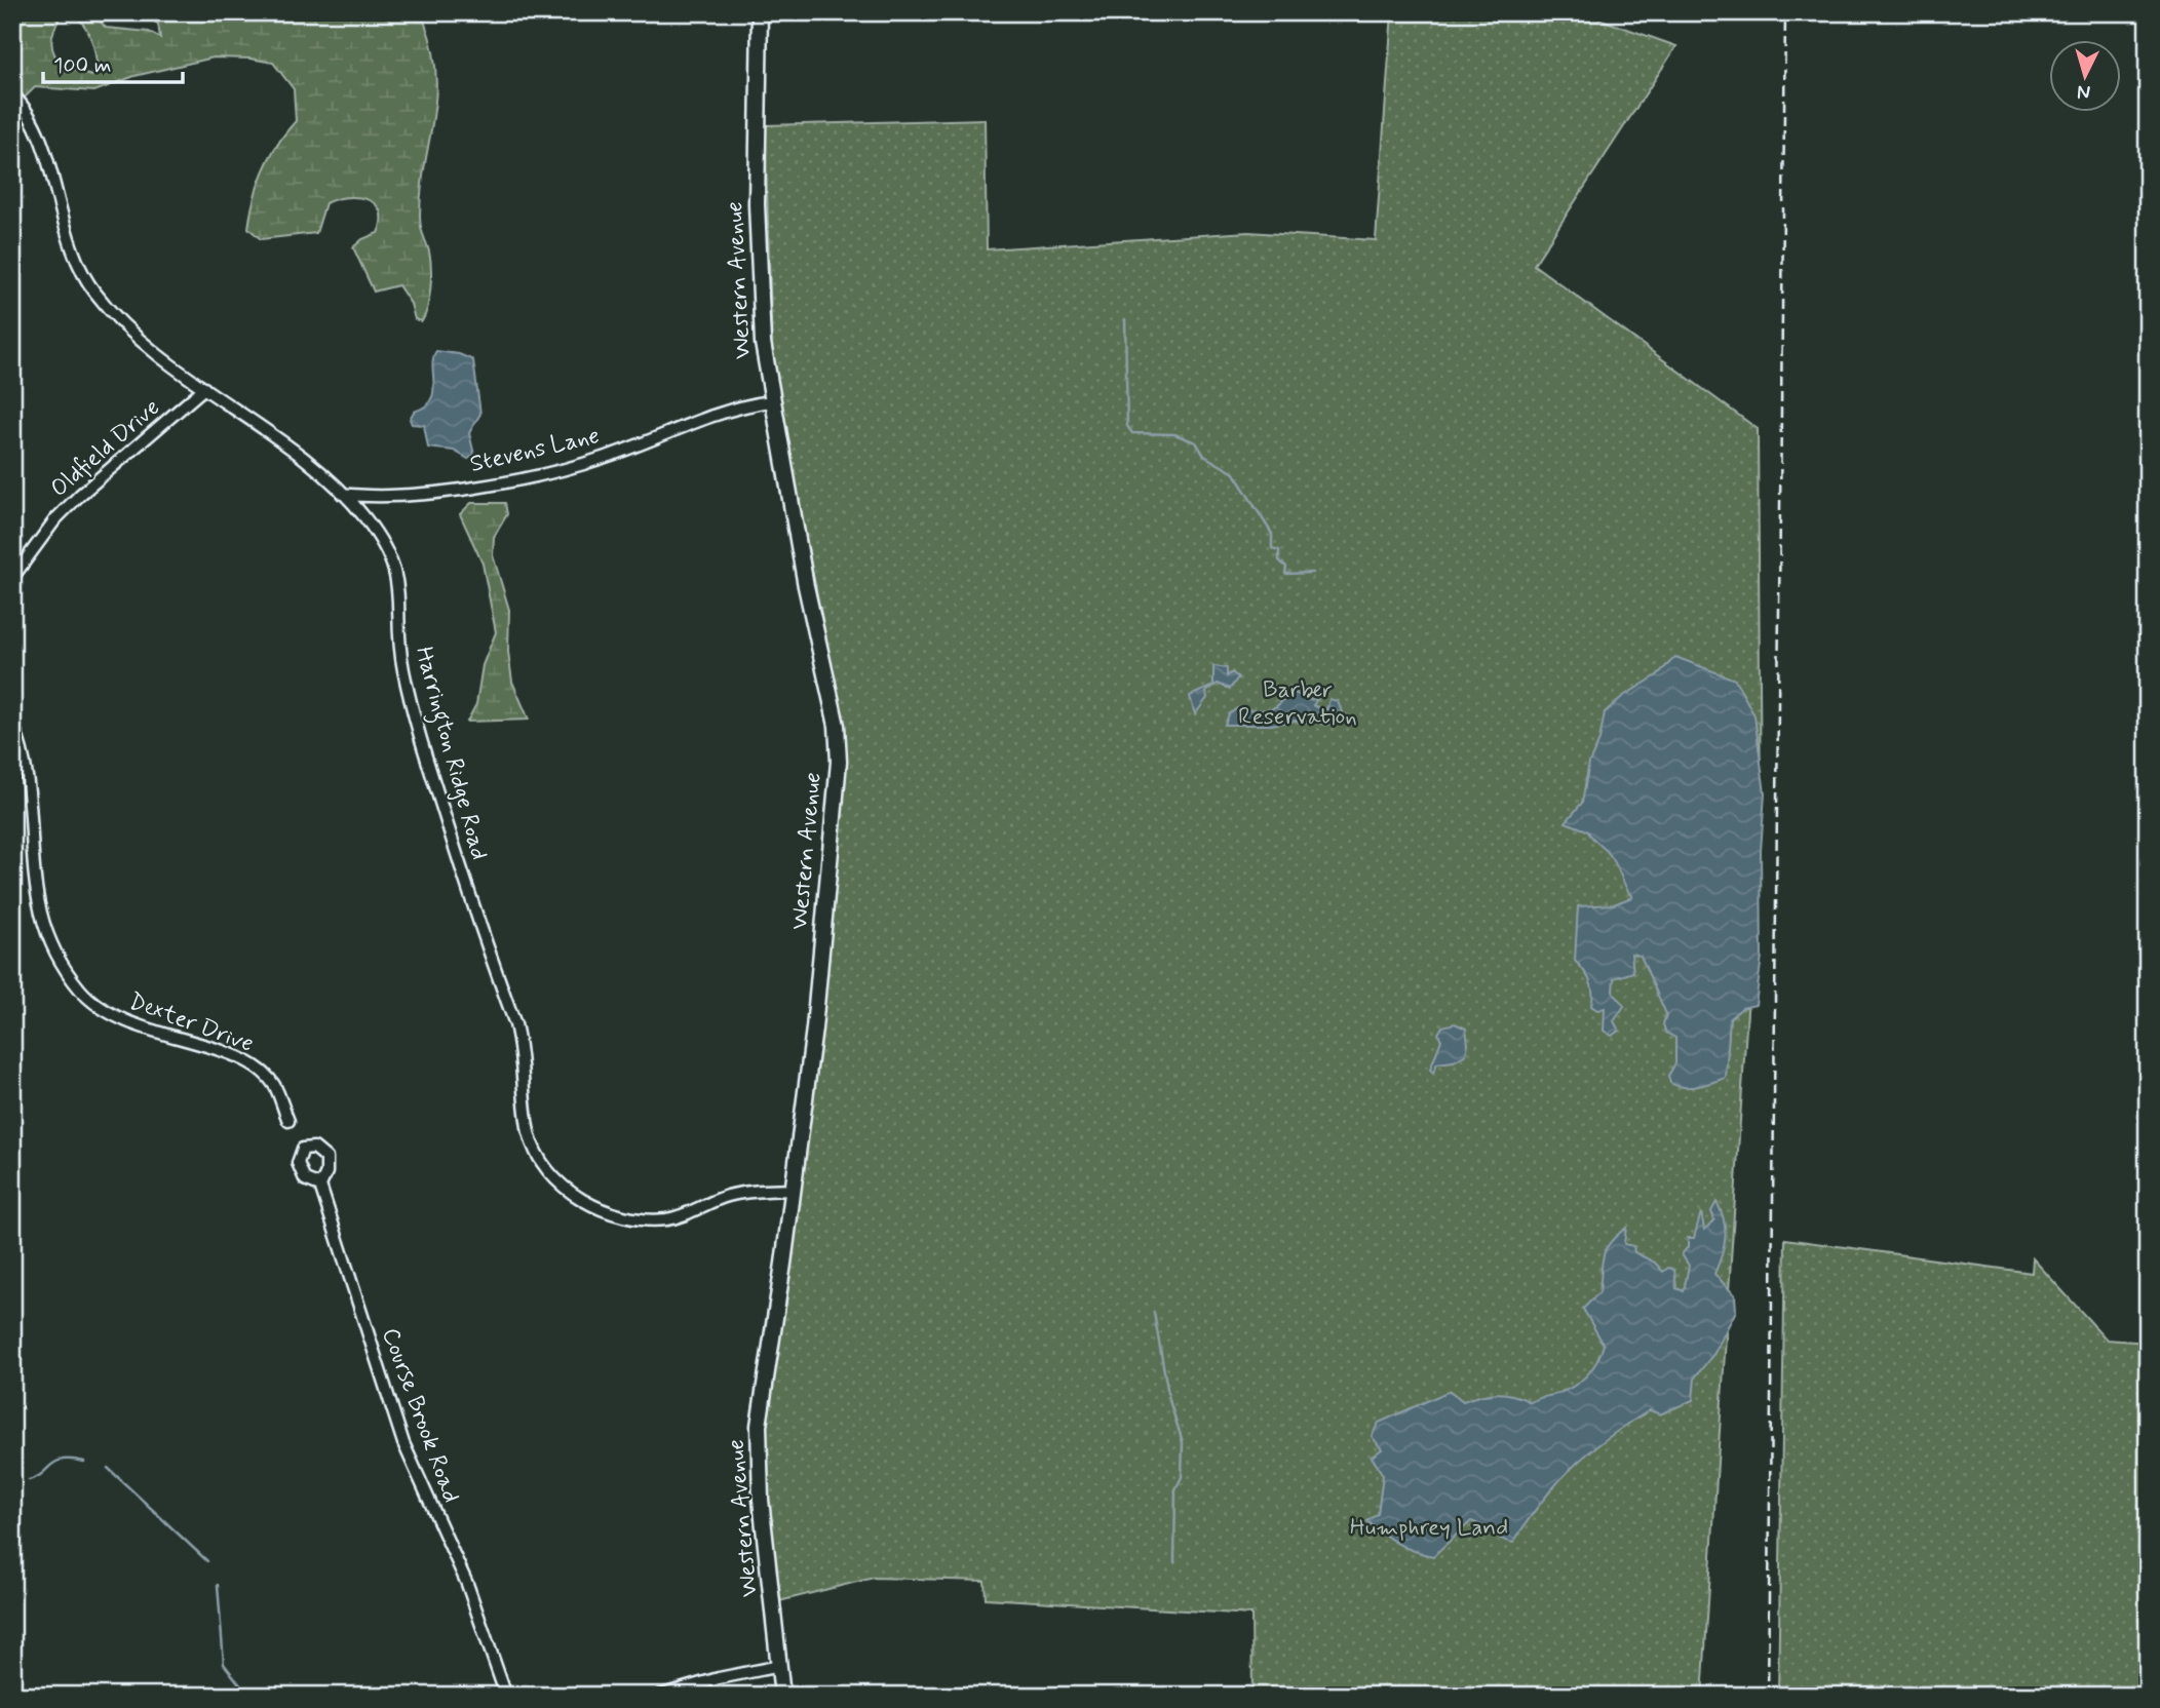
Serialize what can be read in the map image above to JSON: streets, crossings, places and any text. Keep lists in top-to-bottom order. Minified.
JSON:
{"streets":{"street":["Western Avenue","Oldfield Drive","Stevens Lane","Harrington Ridge Road","Dexter Drive","Course Brook Road"]},"crossings":[["Western Avenue","Stevens Lane"],["Western Avenue","Harrington Ridge Road"],["Oldfield Drive","Harrington Ridge Road"],["Stevens Lane","Harrington Ridge Road"]],"parks":["Barber Reservation","Humphrey Land"],"scale_bar":"100 m","north":"bottom"}
